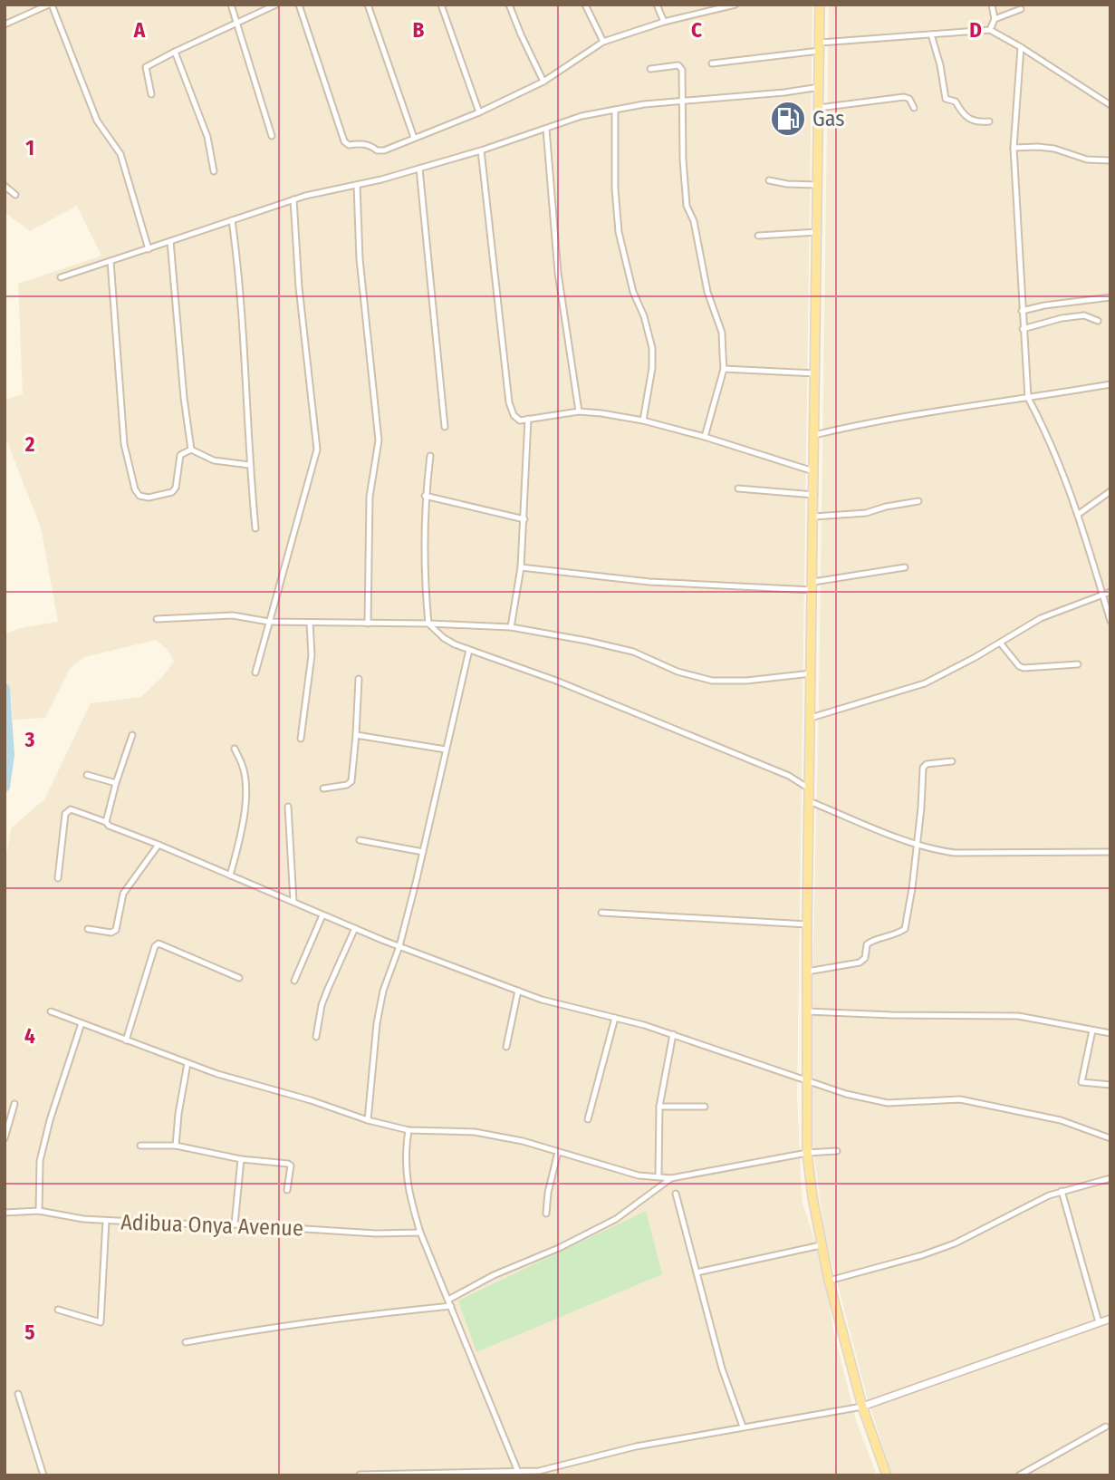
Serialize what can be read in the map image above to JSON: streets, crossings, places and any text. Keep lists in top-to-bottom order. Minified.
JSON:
{"streets":{"street":["Adibua Onya Avenue"]},"places":{"fuel station":["Gas"]},"grid":{"columns":["A","B","C","D"],"rows":["1","2","3","4","5"]}}
